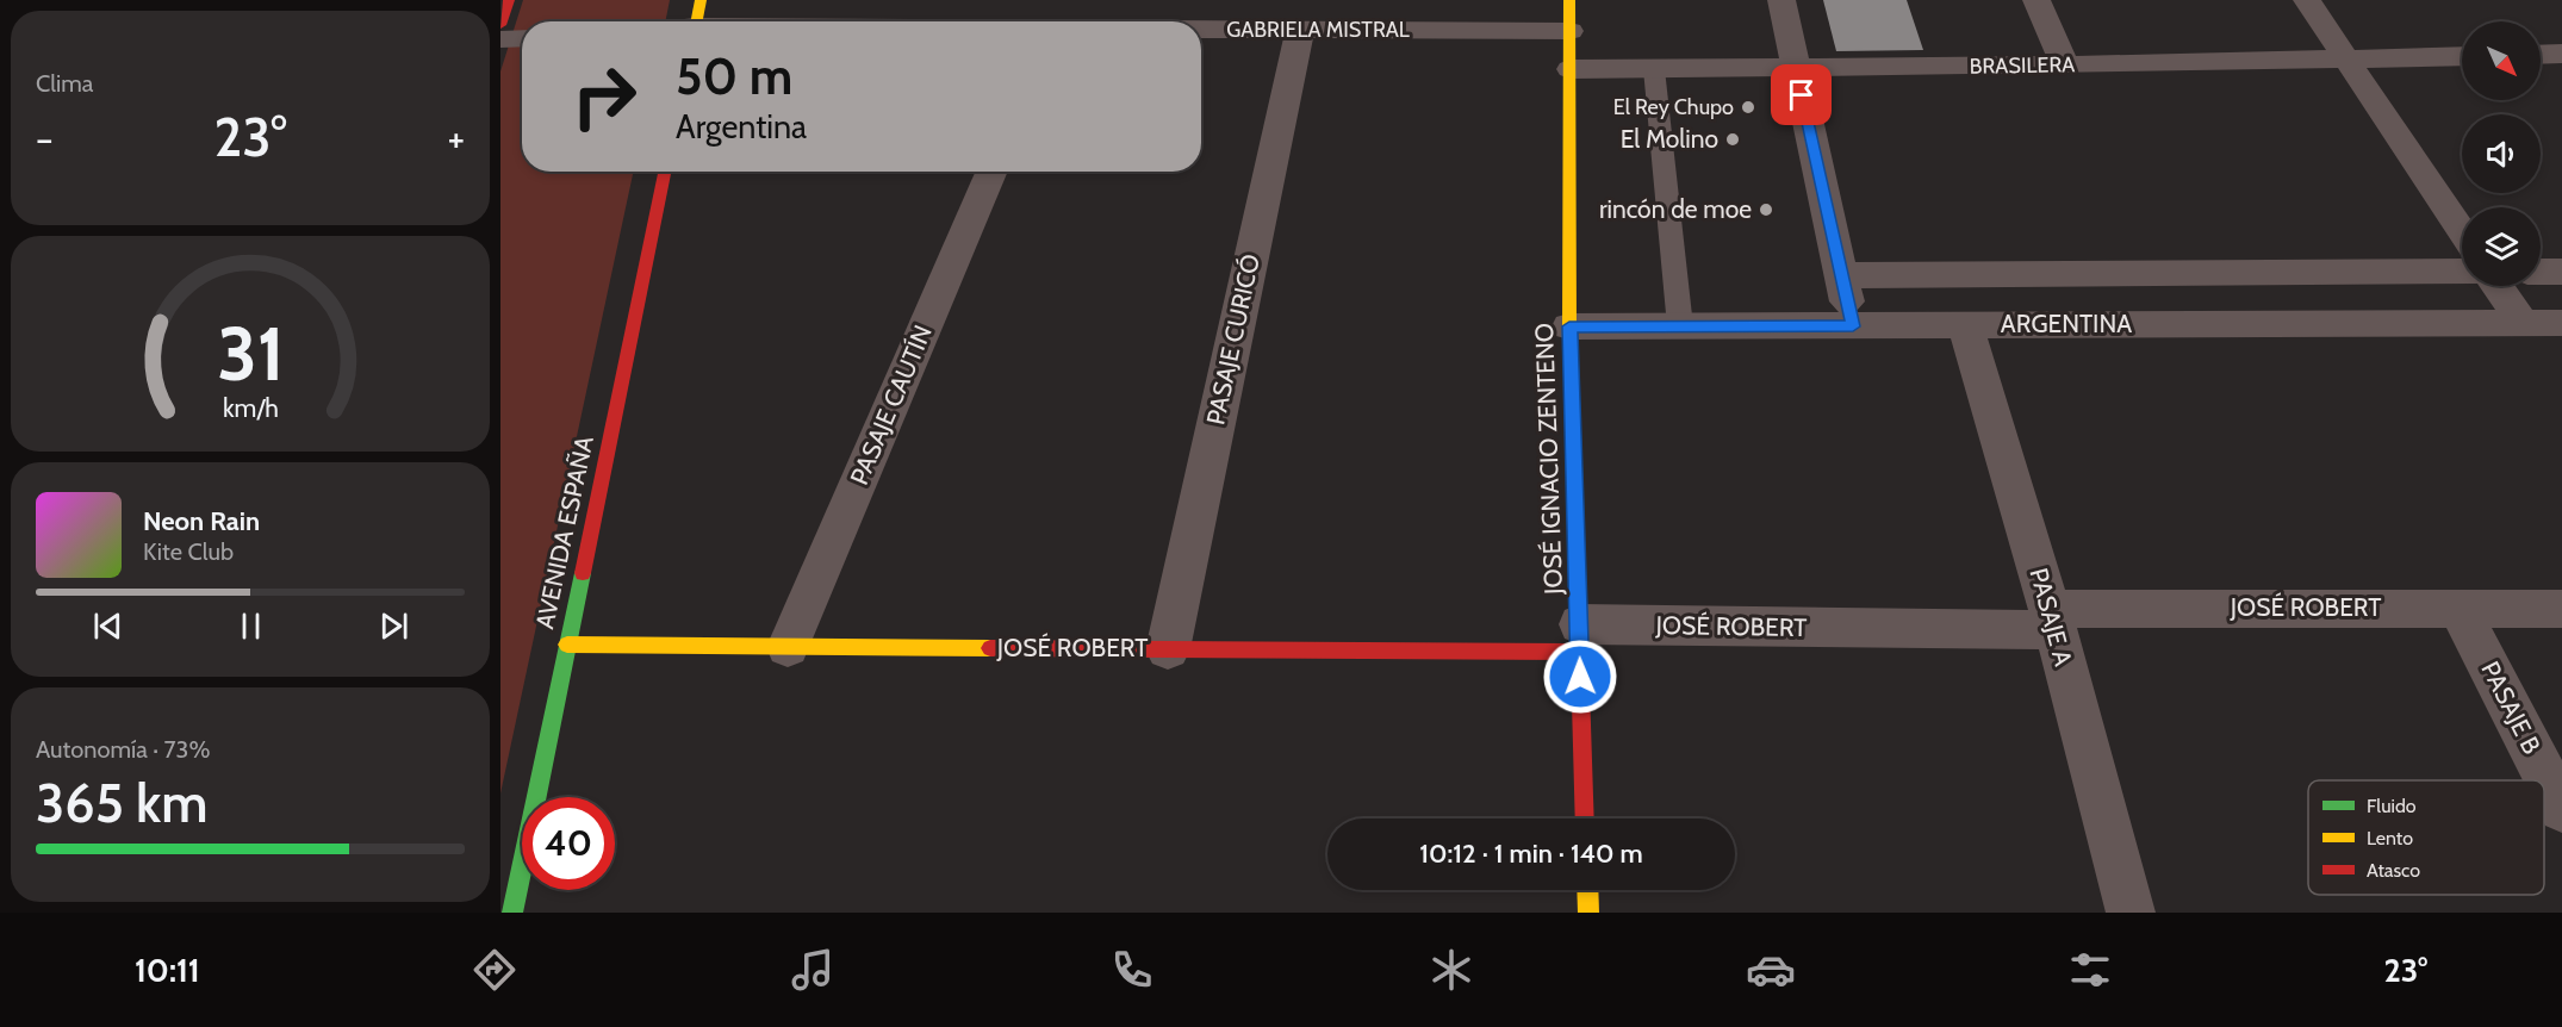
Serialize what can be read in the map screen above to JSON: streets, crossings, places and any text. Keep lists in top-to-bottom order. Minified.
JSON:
{"streets":{"street":["GABRIELA MISTRAL","BRASILERA","ARGENTINA","PASAJE CURICÓ","PASAJE CAUTÍN","JOSÉ IGNACIO ZENTENO","AVENIDA ESPAÑA","JOSÉ ROBERT","PASAJE A","PASAJE B"]},"crossings":[["GABRIELA MISTRAL","PASAJE CURICÓ"],["GABRIELA MISTRAL","JOSÉ IGNACIO ZENTENO"],["BRASILERA","JOSÉ IGNACIO ZENTENO"],["ARGENTINA","JOSÉ IGNACIO ZENTENO"],["ARGENTINA","PASAJE A"],["PASAJE CURICÓ","JOSÉ ROBERT"],["PASAJE CAUTÍN","JOSÉ ROBERT"],["JOSÉ IGNACIO ZENTENO","JOSÉ ROBERT"],["AVENIDA ESPAÑA","JOSÉ ROBERT"],["JOSÉ ROBERT","PASAJE A"],["JOSÉ ROBERT","PASAJE B"]],"places":["El Rey Chupo","El Molino","rincón de moe"],"legend":["Fluido","Lento","Atasco"],"north":"bottom right","page":{"tile":["Clima",["Autonomía · 73%","365 km"]],"turn":["50 m","Argentina"],"heat":["−","23°","+"],"song":["Neon Rain","Kite Club"],"limit":"40","trip":"10:12 · 1 min · 140 m","tabs":["10:11","23°"],"gauge":["31","km/h"]}}
